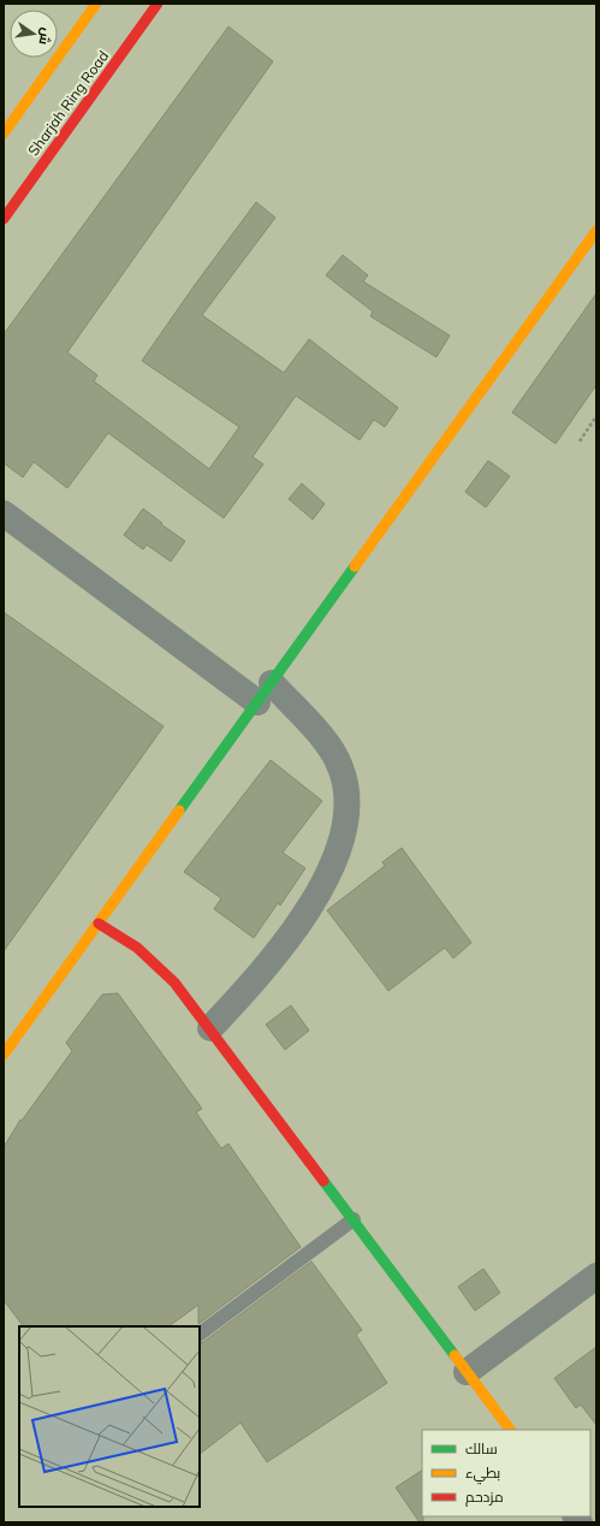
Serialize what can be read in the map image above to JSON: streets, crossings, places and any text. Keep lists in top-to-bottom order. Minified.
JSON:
{"streets":{"main road":["Sharjah Ring Road"]},"legend":["سالك","بطيء","مزدحم"],"north":"right"}
